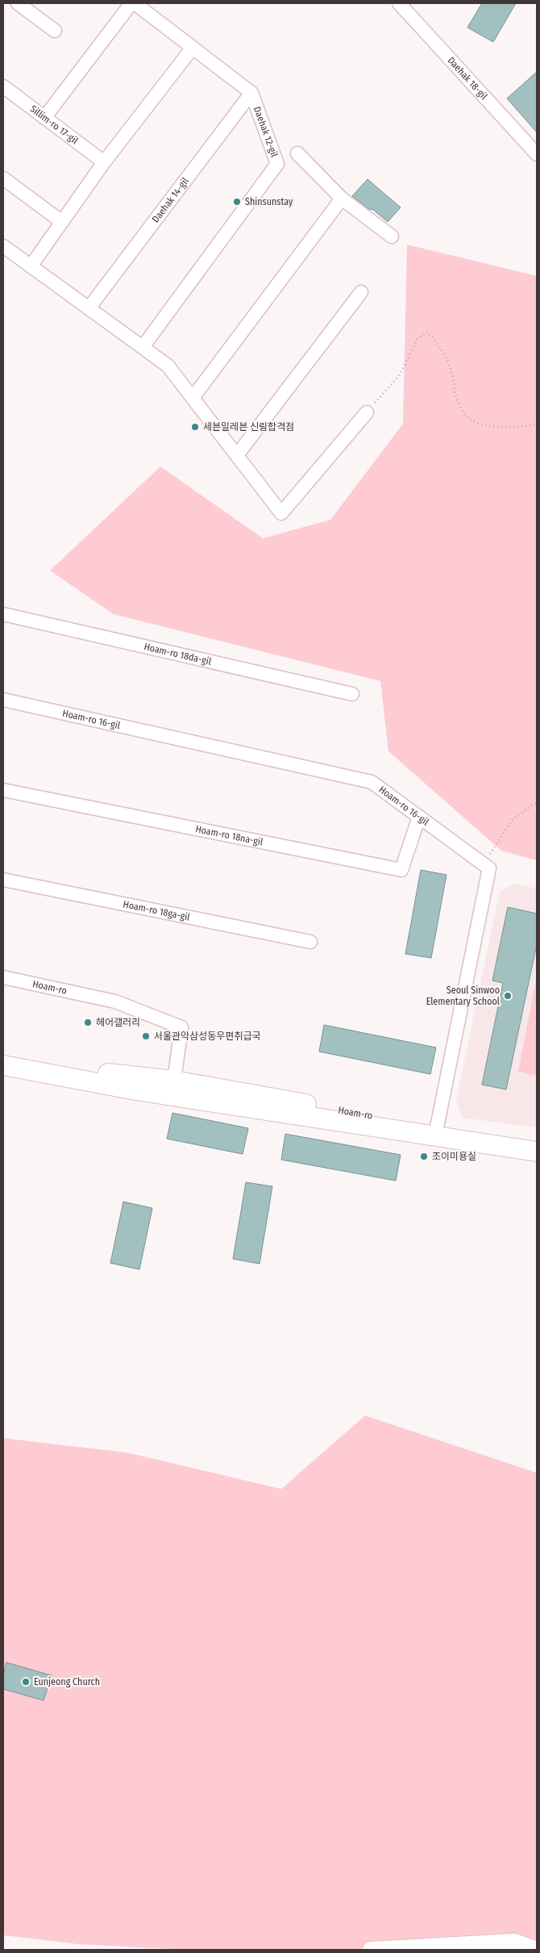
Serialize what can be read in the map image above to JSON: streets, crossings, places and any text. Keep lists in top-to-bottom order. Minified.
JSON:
{"streets":{"main road":["Hoam-ro"],"street":["Daehak 18-gil","Sillim-ro 17-gil","Daehak 12-gil","Daehak 14-gil","Hoam-ro 18da-gil","Hoam-ro 16-gil","Hoam-ro 18na-gil","Hoam-ro 18ga-gil"]},"crossings":[["Daehak 12-gil","Daehak 14-gil"],["Hoam-ro 16-gil","Hoam-ro 18na-gil"]],"places":["Shinsunstay","세븐일레븐 신림합격점","Seoul Sinwoo Elementary School","헤어갤러리","서울관악삼성동우편취급국","조이미용실","Eunjeong Church"]}
